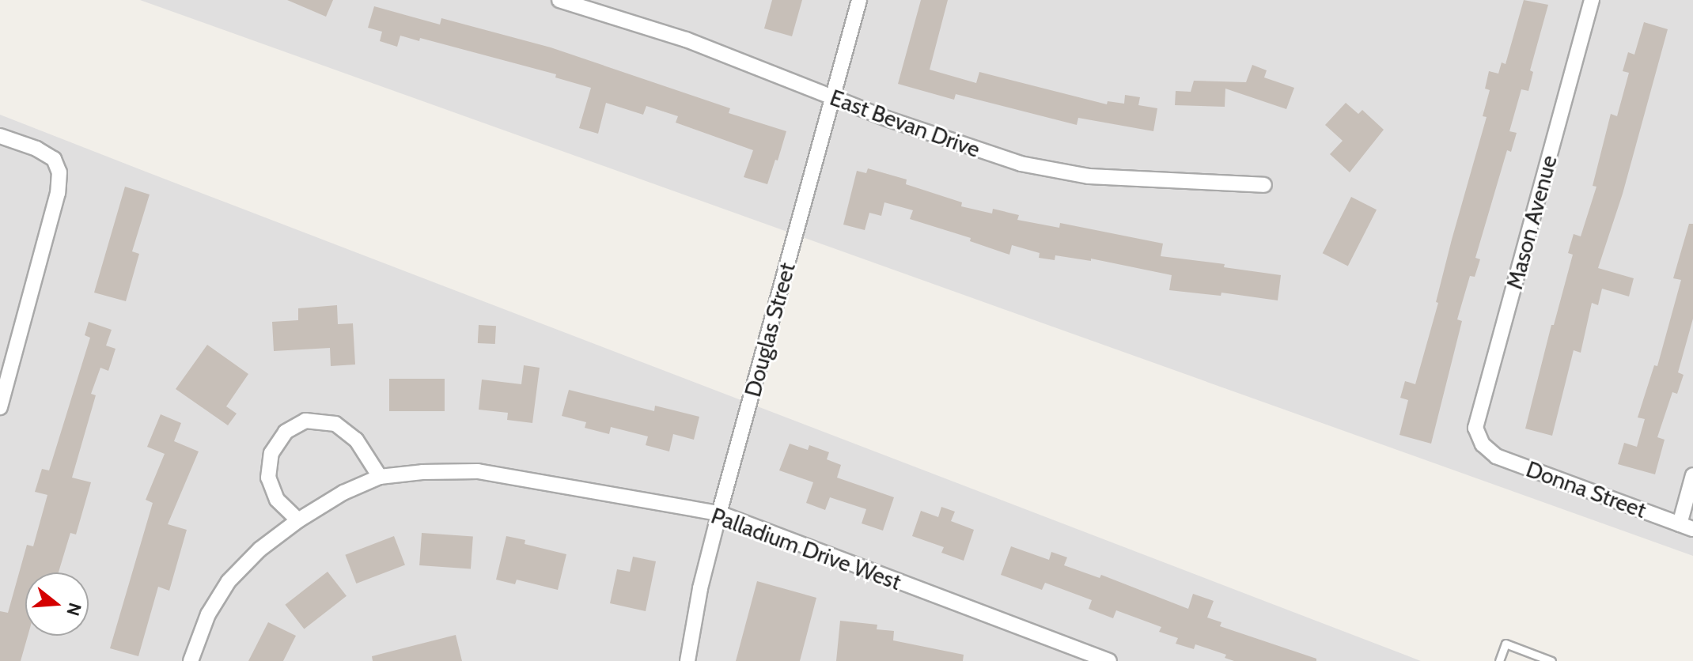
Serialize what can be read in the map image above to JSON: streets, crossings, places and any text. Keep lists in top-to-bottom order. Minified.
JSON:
{"streets":{"street":["East Bevan Drive","Mason Avenue","Douglas Street","Donna Street","Palladium Drive West"]},"crossings":[["East Bevan Drive","Douglas Street"],["Mason Avenue","Donna Street"],["Douglas Street","Palladium Drive West"]],"north":"right"}
